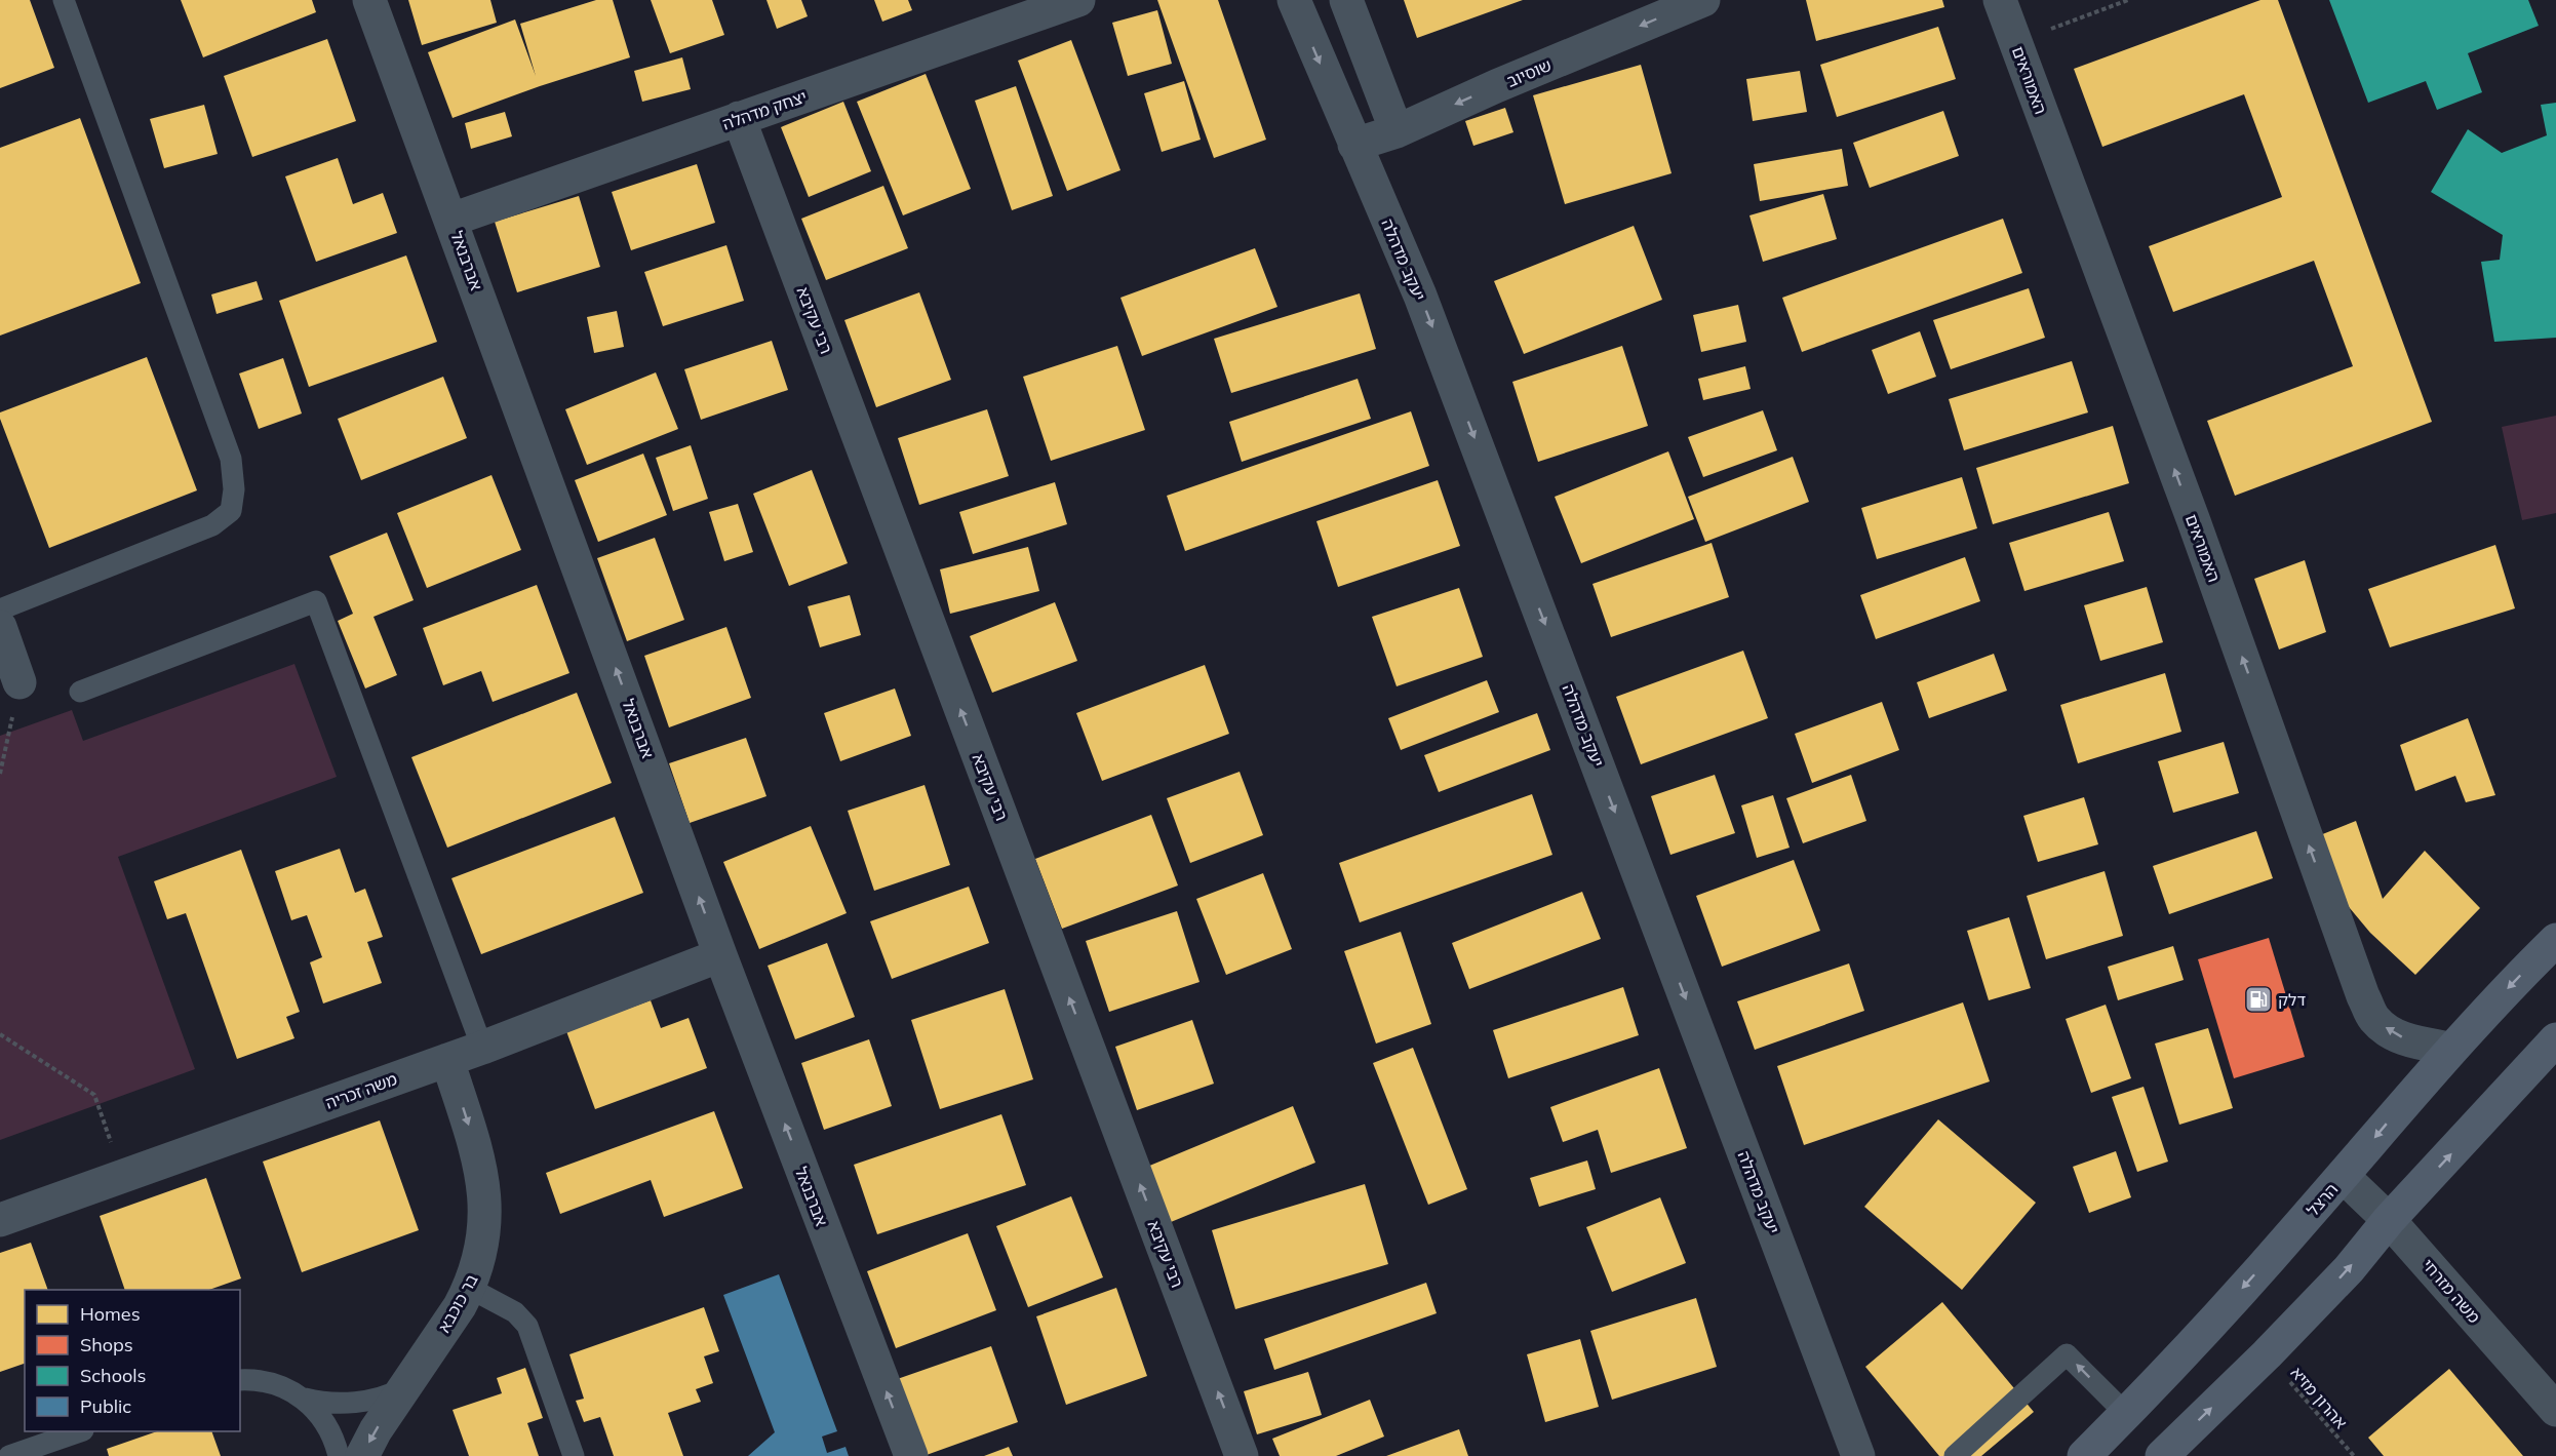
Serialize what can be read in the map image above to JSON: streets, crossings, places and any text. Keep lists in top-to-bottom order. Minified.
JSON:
{"streets":{"main road":["הרצל"],"street":["שוסיוב","האמוראים","יצחק מדהלה","יעקב מדהלה","אברבנאל","רבי עקיבא","משה זכריה","משה מזרחי","בר כוכבא"],"path":["אהרון מזיא"]},"crossings":[["שוסיוב","יעקב מדהלה"],["האמוראים","הרצל"],["יצחק מדהלה","אברבנאל"],["יצחק מדהלה","רבי עקיבא"],["אברבנאל","משה זכריה"],["משה זכריה","בר כוכבא"],["הרצל","משה מזרחי"]],"one_way":["שוסיוב","האמוראים","יעקב מדהלה","אברבנאל","רבי עקיבא","בר כוכבא"],"places":{"fuel station":["דלק"]},"legend":["Homes","Shops","Schools","Public"]}
